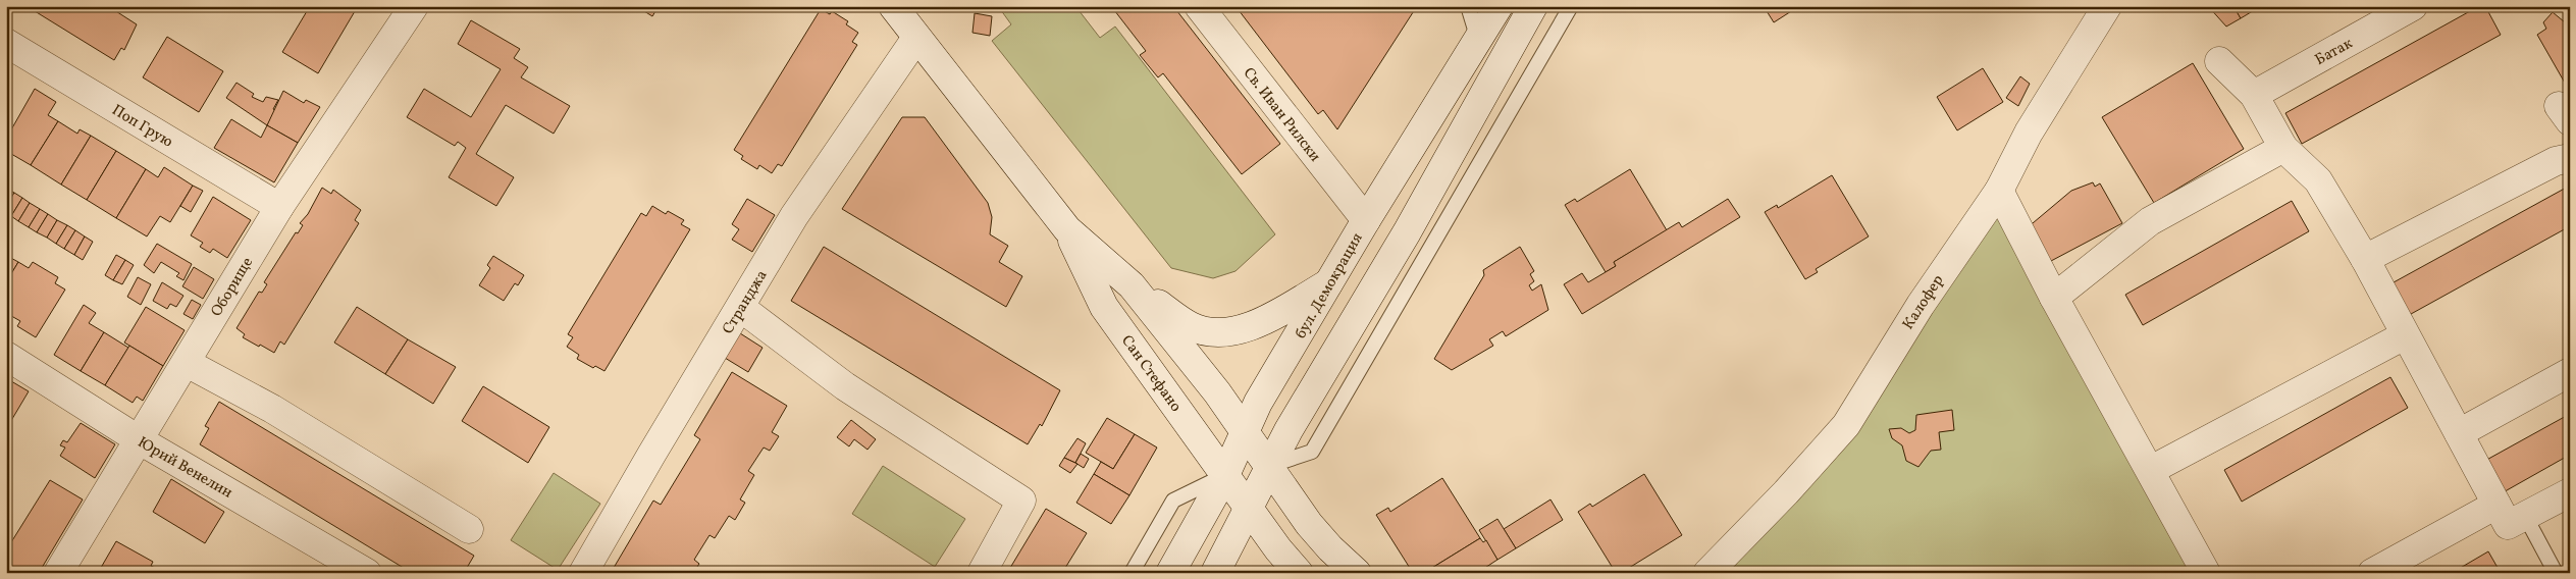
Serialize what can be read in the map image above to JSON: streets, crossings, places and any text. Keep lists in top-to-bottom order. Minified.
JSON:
{"streets":{"street":["Батак","Св. Иван Рилски","Поп Грую","бул. Демокрация","Оборище","Странджа","Калофер","Сан Стефано","Юрий Венелин"]},"crossings":[["Св. Иван Рилски","бул. Демокрация"],["Поп Грую","Оборище"],["бул. Демокрация","Сан Стефано"],["Оборище","Юрий Венелин"],["Странджа","Сан Стефано"]]}
